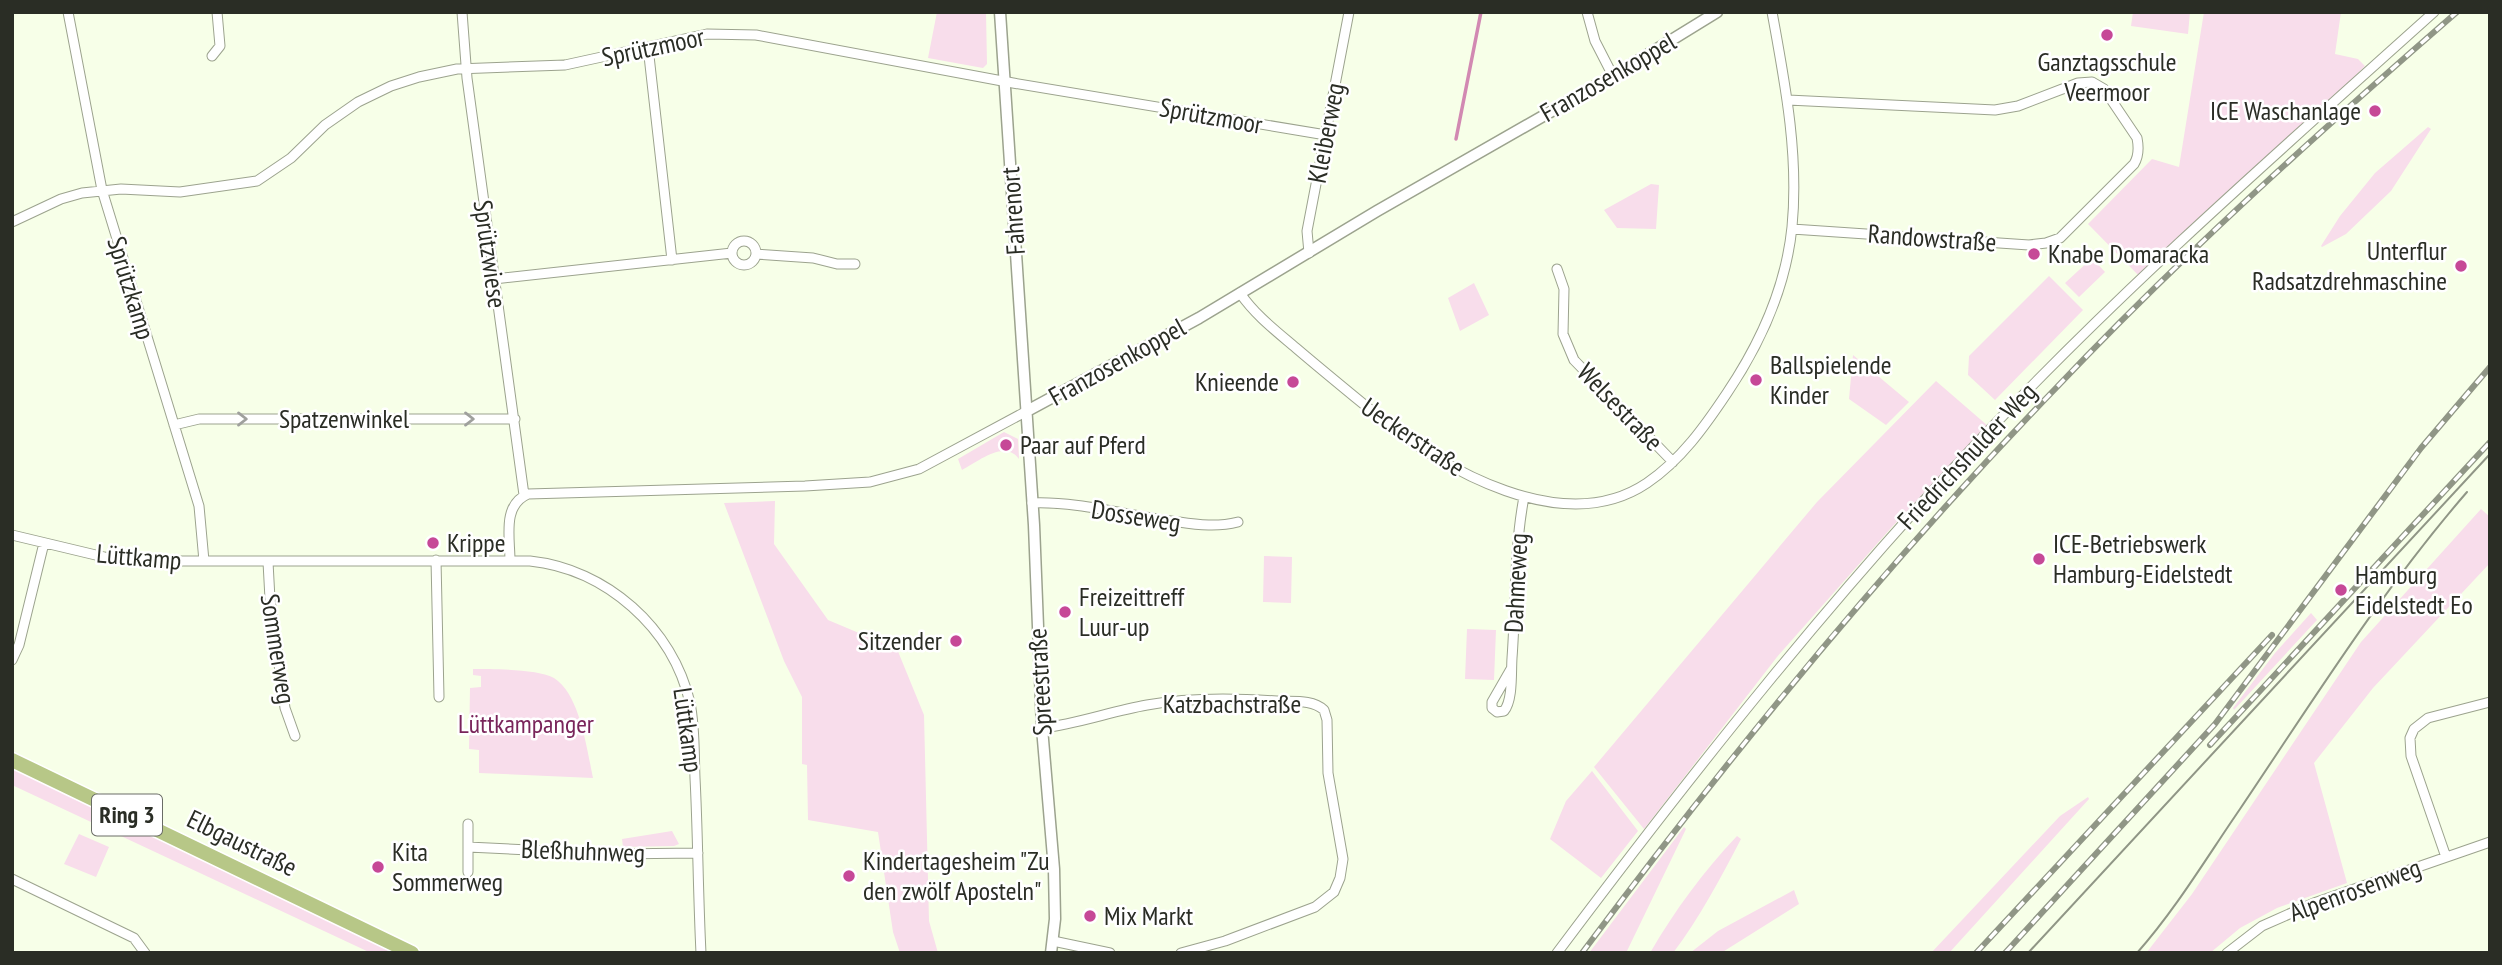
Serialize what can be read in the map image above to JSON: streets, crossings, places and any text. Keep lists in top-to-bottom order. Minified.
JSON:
{"streets":{"main road":["Ring 3","Elbgaustraße"],"street":["Sprützmoor","Franzosenkoppel","Kleiberweg","Fahrenort","Randowstraße","Sprützwiese","Sprützkamp","Welsestraße","Spatzenwinkel","Ueckerstraße","Friedrichshulder Weg","Dosseweg","Lüttkamp","Dahmeweg","Sommerweg","Spreestraße","Katzbachstraße","Bleßhuhnweg","Alpenrosenweg"]},"crossings":[["Sprützmoor","Kleiberweg"],["Sprützmoor","Fahrenort"],["Sprützmoor","Sprützwiese"],["Sprützmoor","Sprützkamp"],["Franzosenkoppel","Kleiberweg"],["Franzosenkoppel","Fahrenort"],["Franzosenkoppel","Sprützwiese"],["Franzosenkoppel","Ueckerstraße"],["Franzosenkoppel","Spreestraße"],["Fahrenort","Spreestraße"],["Randowstraße","Ueckerstraße"],["Sprützwiese","Spatzenwinkel"],["Sprützkamp","Spatzenwinkel"],["Sprützkamp","Lüttkamp"],["Welsestraße","Ueckerstraße"],["Ueckerstraße","Dahmeweg"],["Dosseweg","Spreestraße"],["Lüttkamp","Sommerweg"],["Lüttkamp","Bleßhuhnweg"],["Spreestraße","Katzbachstraße"]],"one_way":["Spatzenwinkel"],"parks":["Lüttkampanger"],"places":["Ganztagsschule Veermoor","ICE Waschanlage","Knabe Domaracka","Unterflur Radsatzdrehmaschine","Ballspielende Kinder","Knieende","Paar auf Pferd","Krippe","ICE-Betriebswerk Hamburg-Eidelstedt","Hamburg Eidelstedt Eo","Freizeittreff Luur-up","Sitzender","Kita Sommerweg","Kindertagesheim \"Zu den zwölf Aposteln\"","Mix Markt"]}
